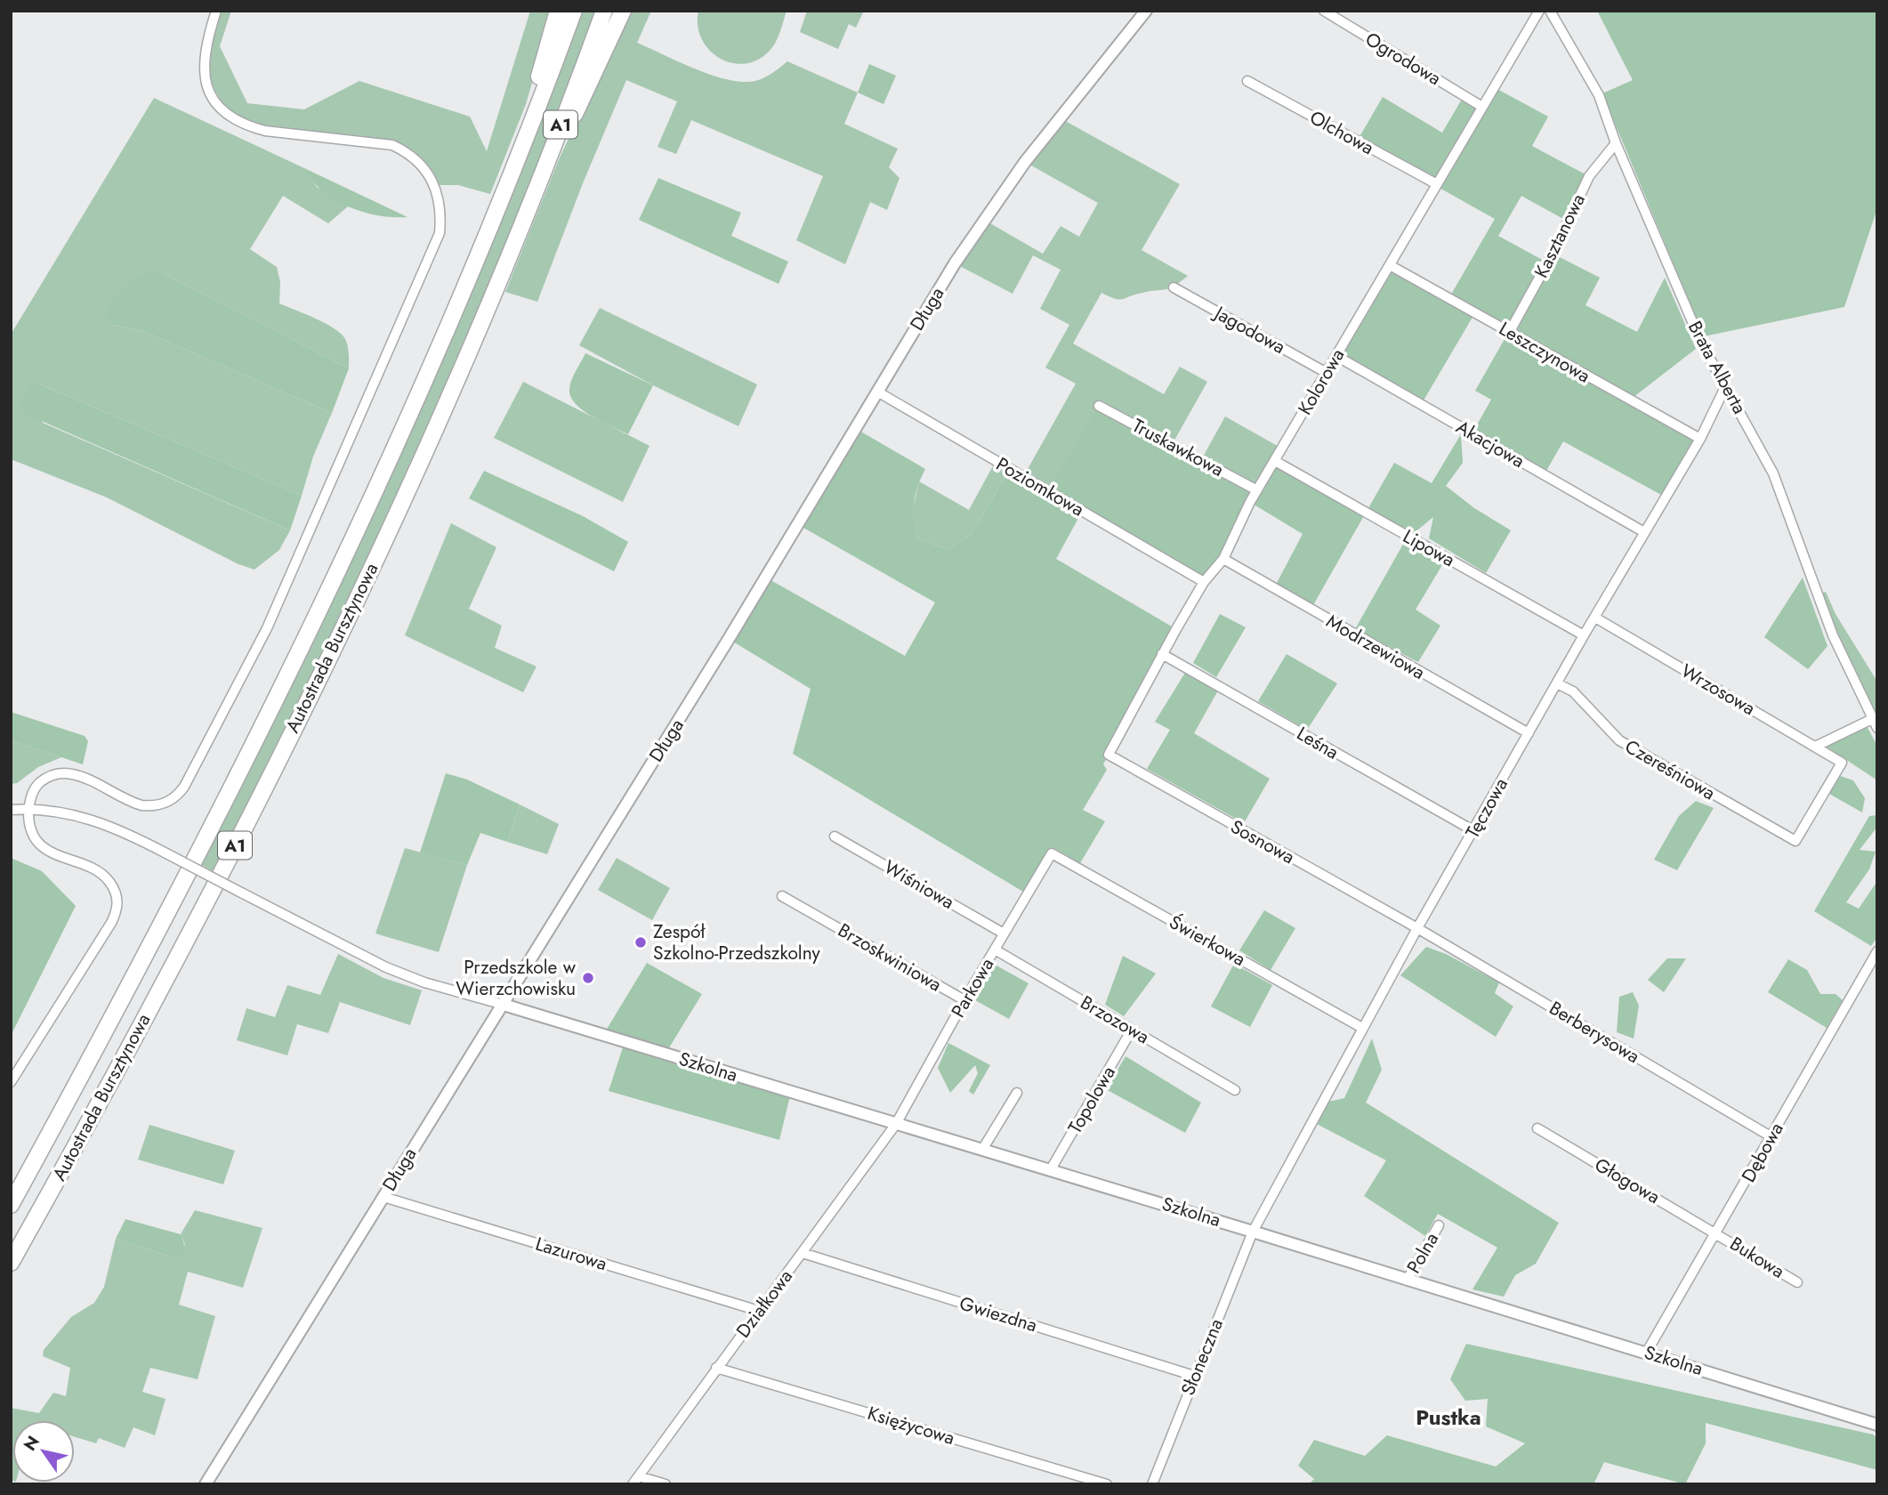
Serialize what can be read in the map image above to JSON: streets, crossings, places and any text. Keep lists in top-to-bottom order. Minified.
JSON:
{"streets":{"highway":["A1","Autostrada Bursztynowa"],"street":["Ogrodowa","Olchowa","Kasztanowa","Długa","Jagodowa","Leszczynowa","Brata Alberta","Kolorowa","Akacjowa","Truskawkowa","Poziomkowa","Lipowa","Modrzewiowa","Wrzosowa","Leśna","Czereśniowa","Tęczowa","Sosnowa","Wiśniowa","Świerkowa","Brzoskwiniowa","Parkowa","Brzozowa","Berberysowa","Szkolna","Topolowa","Dębowa","Głogowa","Polna","Lazurowa","Bukowa","Działkowa","Gwiezdna","Słoneczna","Księżycowa"]},"crossings":[["Ogrodowa","Kolorowa"],["Olchowa","Kolorowa"],["Kasztanowa","Leszczynowa"],["Kasztanowa","Brata Alberta"],["Długa","Poziomkowa"],["Długa","Szkolna"],["Długa","Lazurowa"],["Jagodowa","Kolorowa"],["Leszczynowa","Kolorowa"],["Leszczynowa","Tęczowa"],["Brata Alberta","Tęczowa"],["Kolorowa","Akacjowa"],["Kolorowa","Truskawkowa"],["Kolorowa","Poziomkowa"],["Kolorowa","Lipowa"],["Kolorowa","Modrzewiowa"],["Kolorowa","Leśna"],["Kolorowa","Sosnowa"],["Akacjowa","Tęczowa"],["Lipowa","Tęczowa"],["Modrzewiowa","Tęczowa"],["Wrzosowa","Czereśniowa"],["Wrzosowa","Tęczowa"],["Leśna","Tęczowa"],["Czereśniowa","Tęczowa"],["Tęczowa","Sosnowa"],["Tęczowa","Świerkowa"],["Tęczowa","Berberysowa"],["Tęczowa","Szkolna"],["Tęczowa","Słoneczna"],["Sosnowa","Berberysowa"],["Wiśniowa","Parkowa"],["Świerkowa","Parkowa"],["Brzoskwiniowa","Parkowa"],["Parkowa","Brzozowa"],["Parkowa","Szkolna"],["Parkowa","Działkowa"],["Brzozowa","Topolowa"],["Berberysowa","Dębowa"],["Szkolna","Topolowa"],["Szkolna","Dębowa"],["Szkolna","Polna"],["Szkolna","Działkowa"],["Szkolna","Słoneczna"],["Dębowa","Głogowa"],["Dębowa","Bukowa"],["Głogowa","Bukowa"],["Lazurowa","Działkowa"],["Działkowa","Gwiezdna"],["Działkowa","Księżycowa"],["Gwiezdna","Słoneczna"]],"districts":["Pustka"],"places":["Zespół Szkolno-Przedszkolny","Przedszkole w Wierzchowisku"],"north":"top left"}
